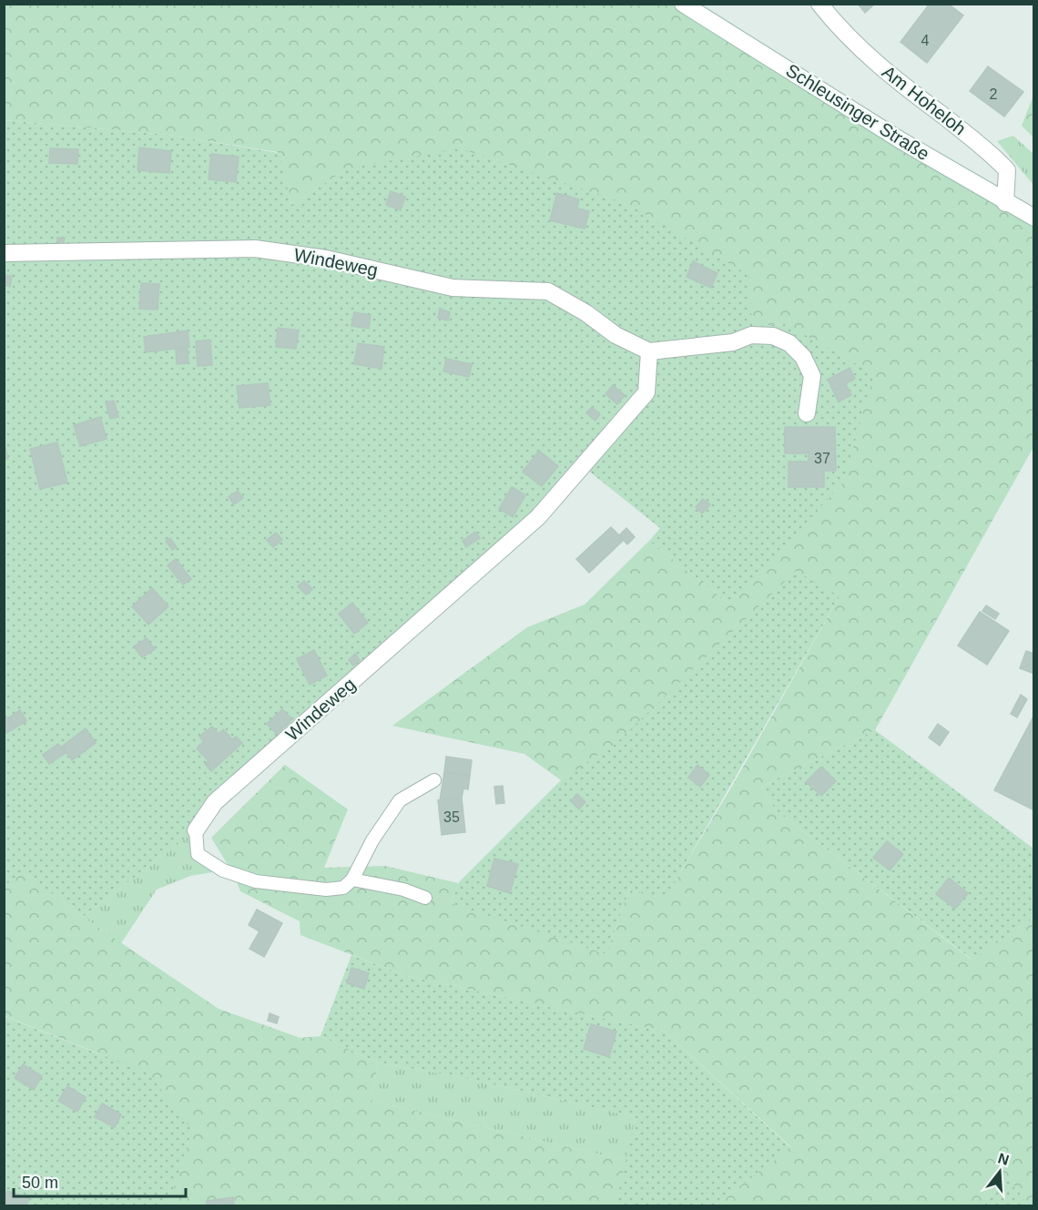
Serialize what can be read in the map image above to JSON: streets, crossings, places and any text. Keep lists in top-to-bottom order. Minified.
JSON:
{"streets":{"street":["Am Hoheloh","Schleusinger Straße","Windeweg"]},"crossings":[["Am Hoheloh","Schleusinger Straße"]],"house_numbers":["4","2","37","35"],"scale_bar":"50 m","north":"top"}
